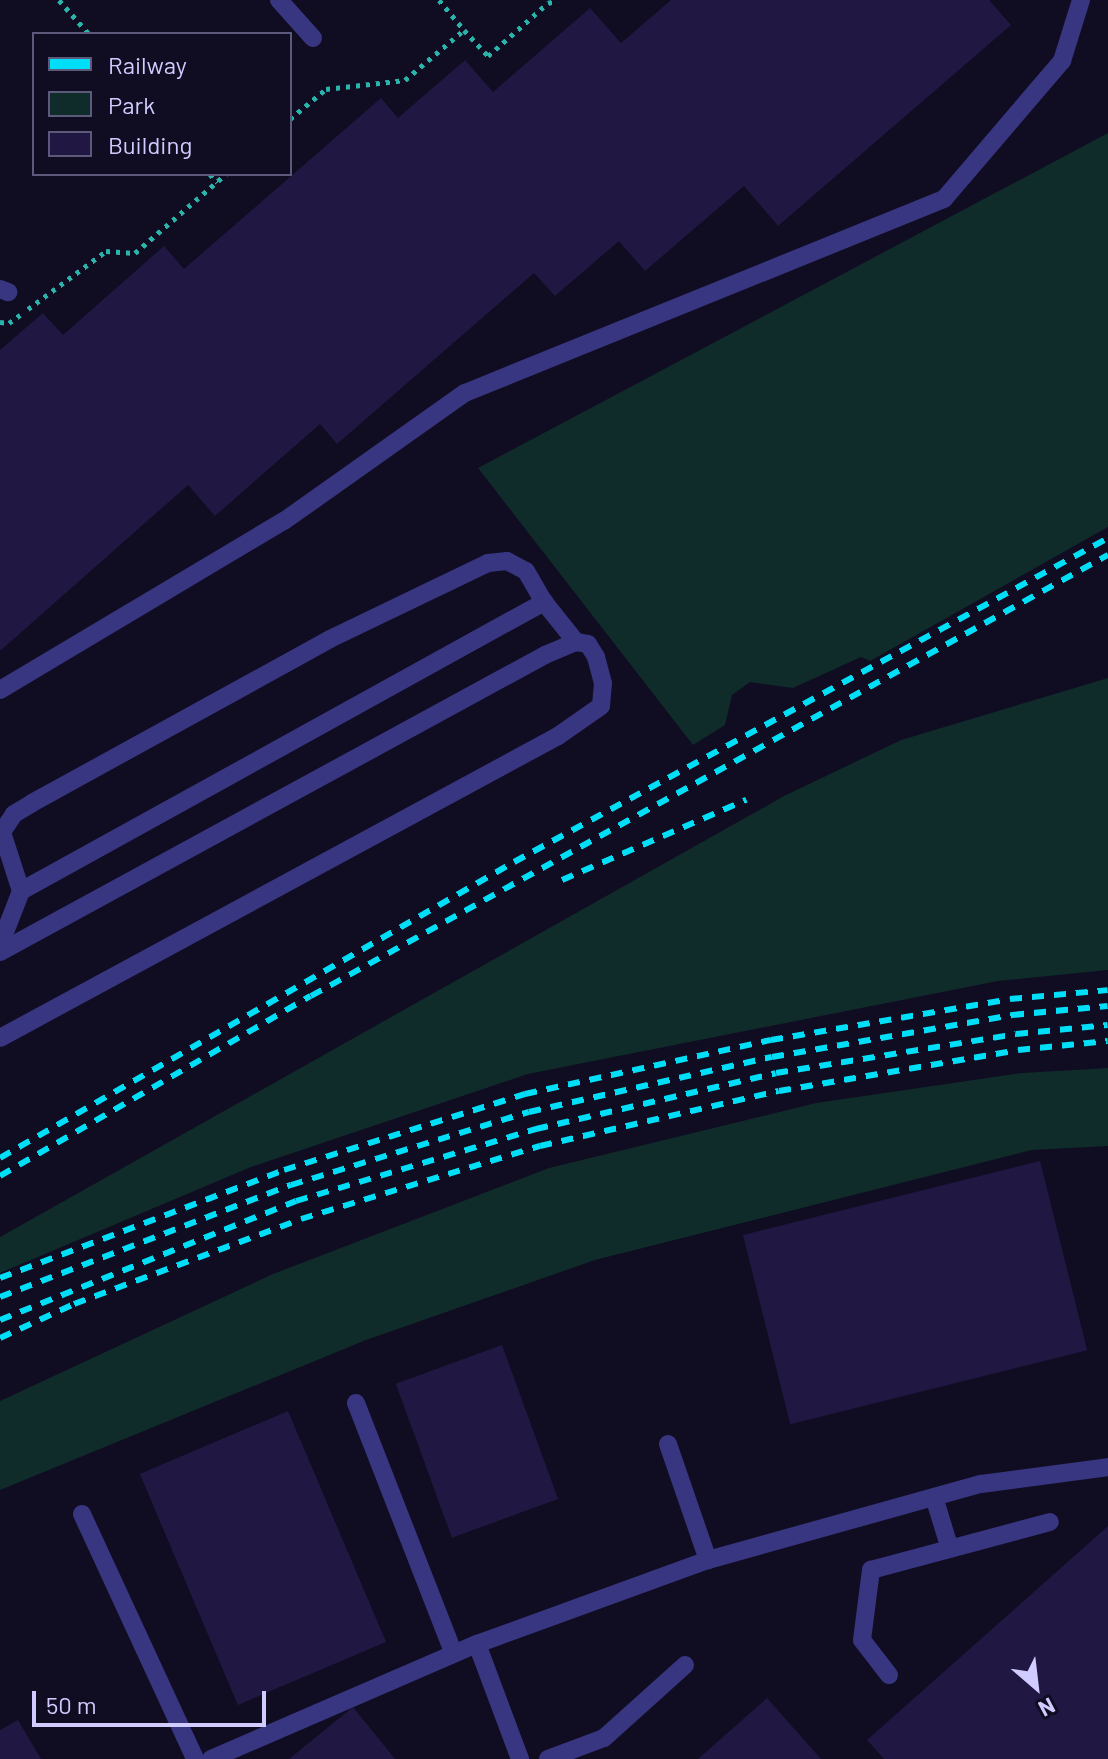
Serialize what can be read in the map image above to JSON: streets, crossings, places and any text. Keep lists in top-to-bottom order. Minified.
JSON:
{"legend":["Railway","Park","Building"],"scale_bar":"50 m","north":"bottom right"}
